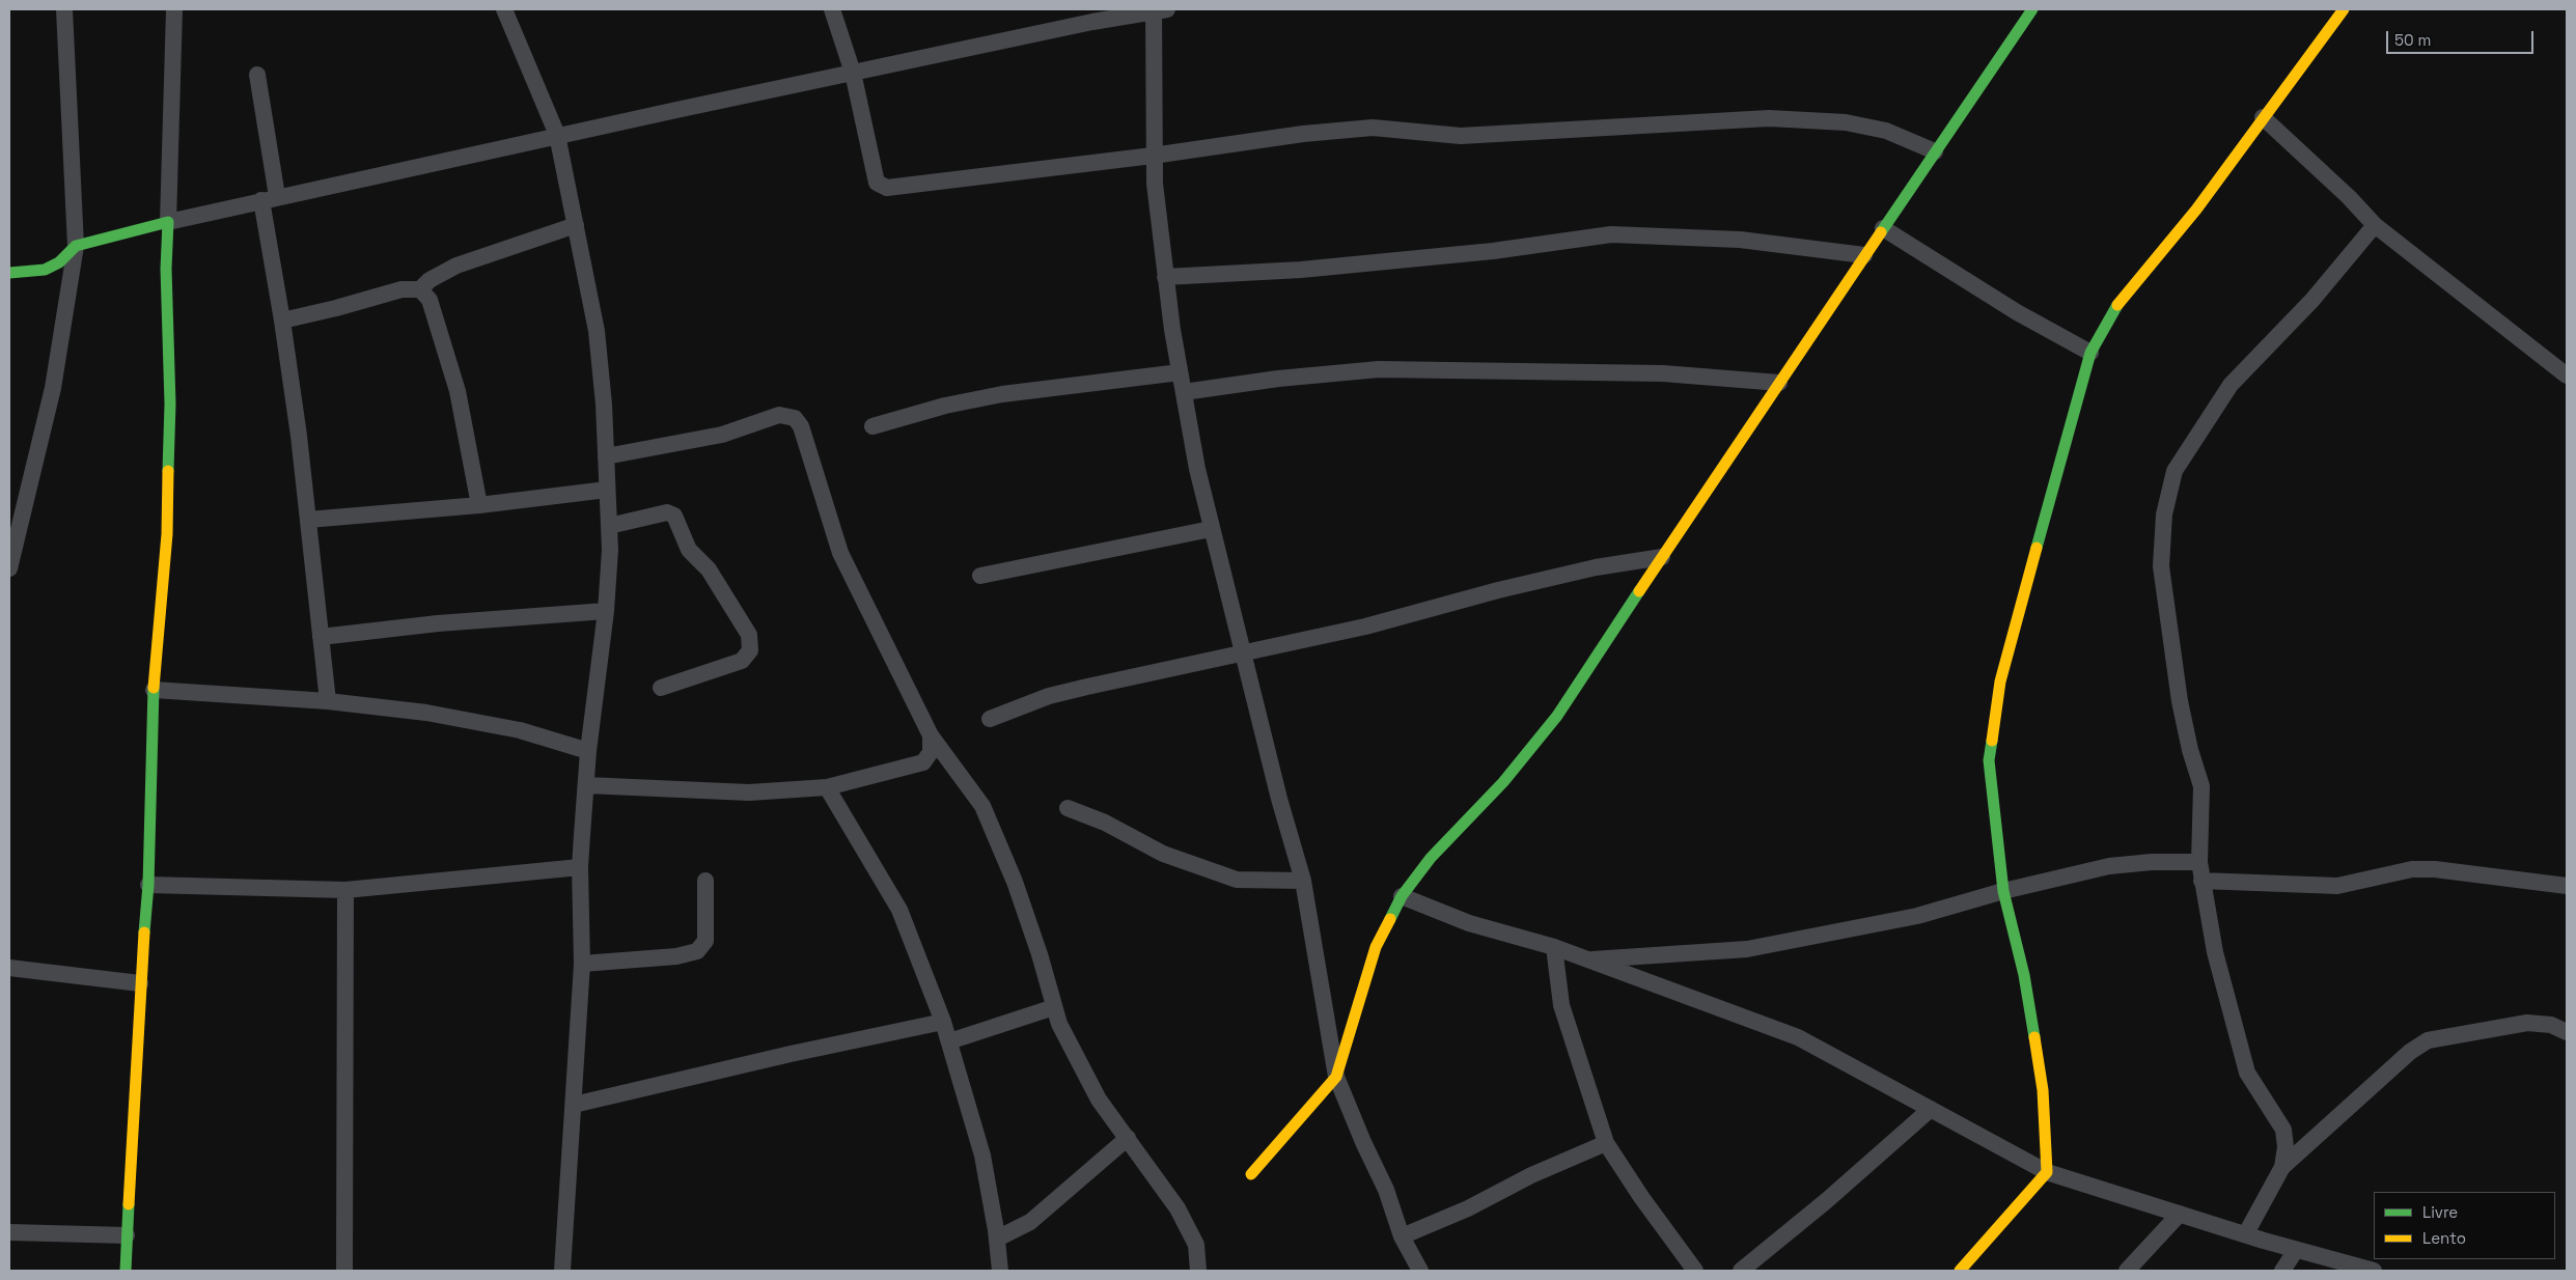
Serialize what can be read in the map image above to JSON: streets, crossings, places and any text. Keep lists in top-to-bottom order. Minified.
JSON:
{"legend":["Livre","Lento"],"scale_bar":"50 m"}
